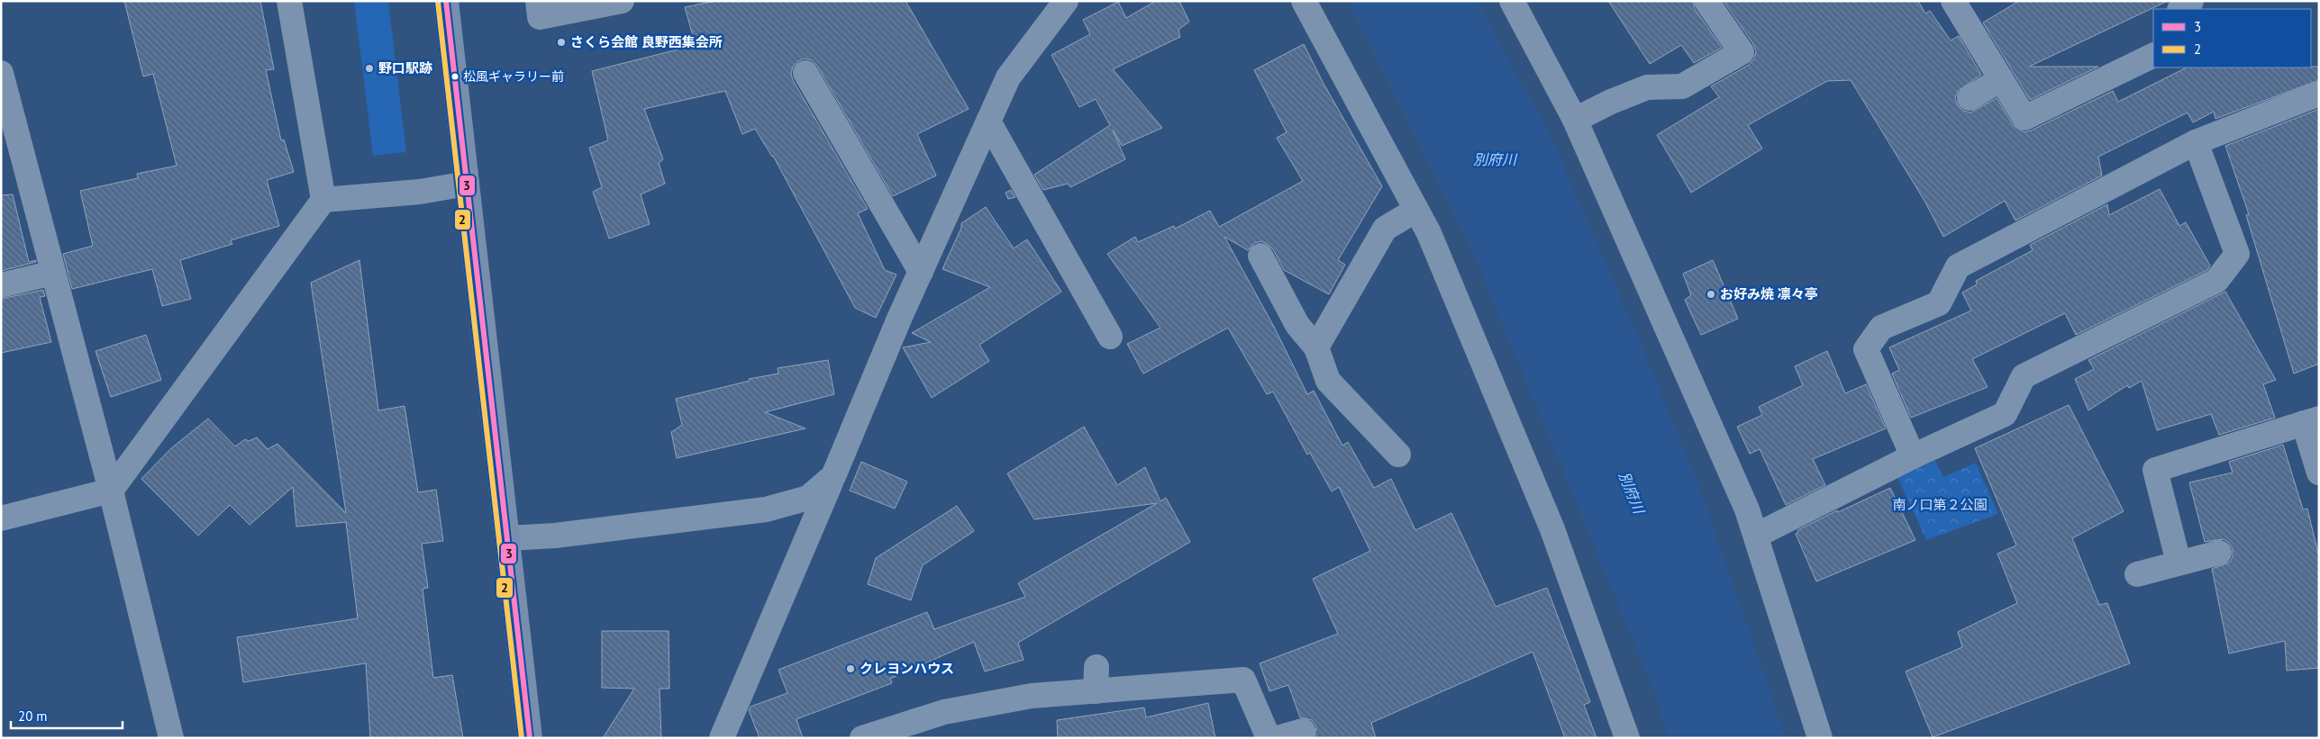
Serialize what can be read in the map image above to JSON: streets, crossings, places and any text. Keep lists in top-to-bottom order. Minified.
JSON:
{"water":["別府川"],"parks":["南ノ口第２公園"],"places":["さくら会館 良野西集会所","野口駅跡","松風ギャラリー前","お好み焼 凛々亭","クレヨンハウス"],"lines":["transit line 3","transit line 2"],"legend":["3","2"],"scale_bar":"20 m"}
